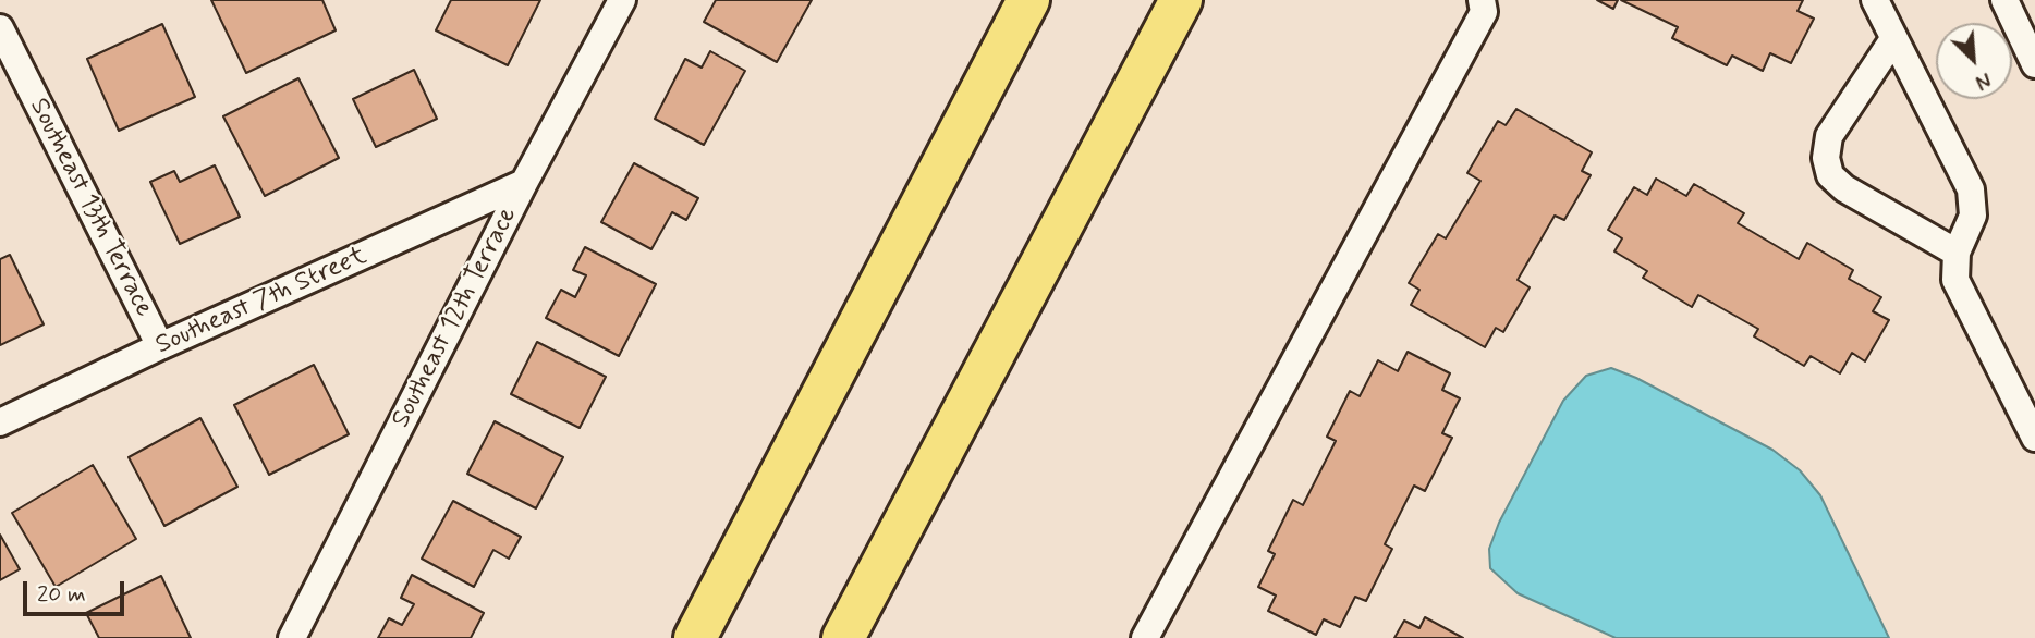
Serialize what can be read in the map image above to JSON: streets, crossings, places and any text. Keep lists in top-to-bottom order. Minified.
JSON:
{"streets":{"street":["Southeast 13th Terrace","Southeast 7th Street","Southeast 12th Terrace"]},"crossings":[["Southeast 13th Terrace","Southeast 7th Street"],["Southeast 7th Street","Southeast 12th Terrace"]],"scale_bar":"20 m","north":"bottom right"}
